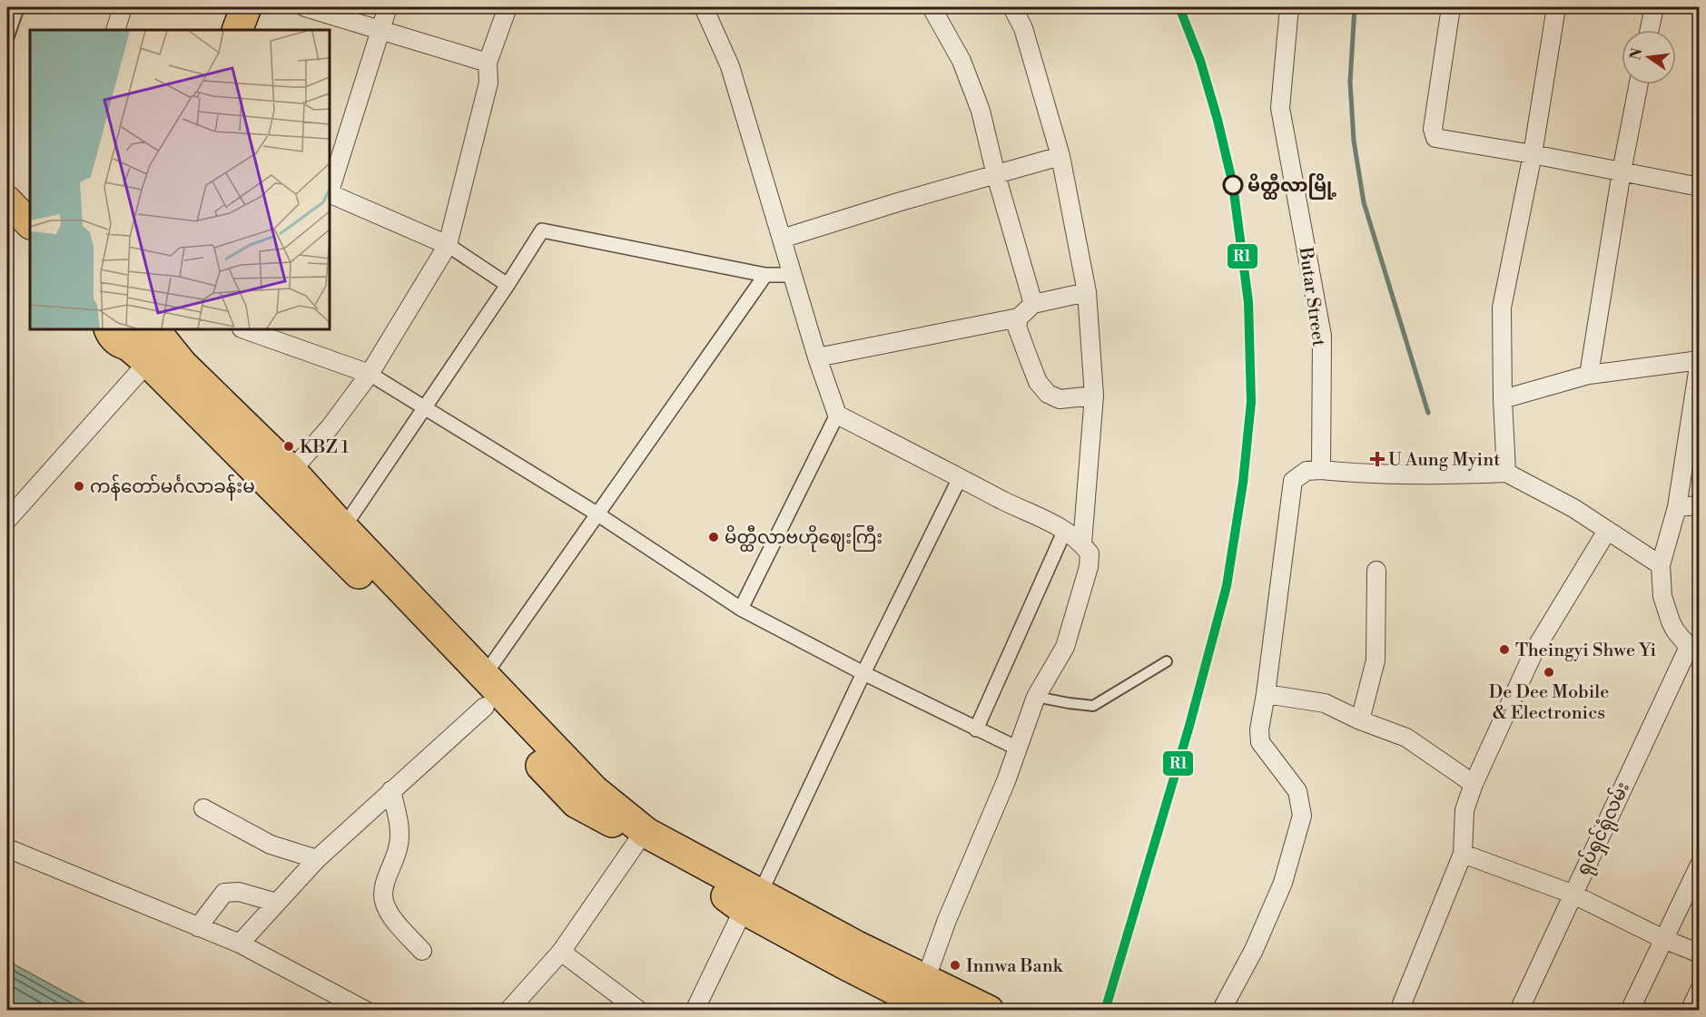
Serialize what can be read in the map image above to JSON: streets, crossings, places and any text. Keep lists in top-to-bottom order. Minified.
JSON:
{"streets":{"street":["Butar Street","ရုပ်ရှင်ရုံလမ်း"]},"places":{"other":["မိတ္ထီလာမြို့","KBZ 1","ကန်တော်မင်္ဂလာခန်းမ","မိတ္ထီလာဗဟိုဈေးကြီး","Theingyi Shwe Yi","De Dee Mobile & Electronics","Innwa Bank"],"health":["U Aung Myint"]},"lines":["transit line R1"],"north":"left"}
